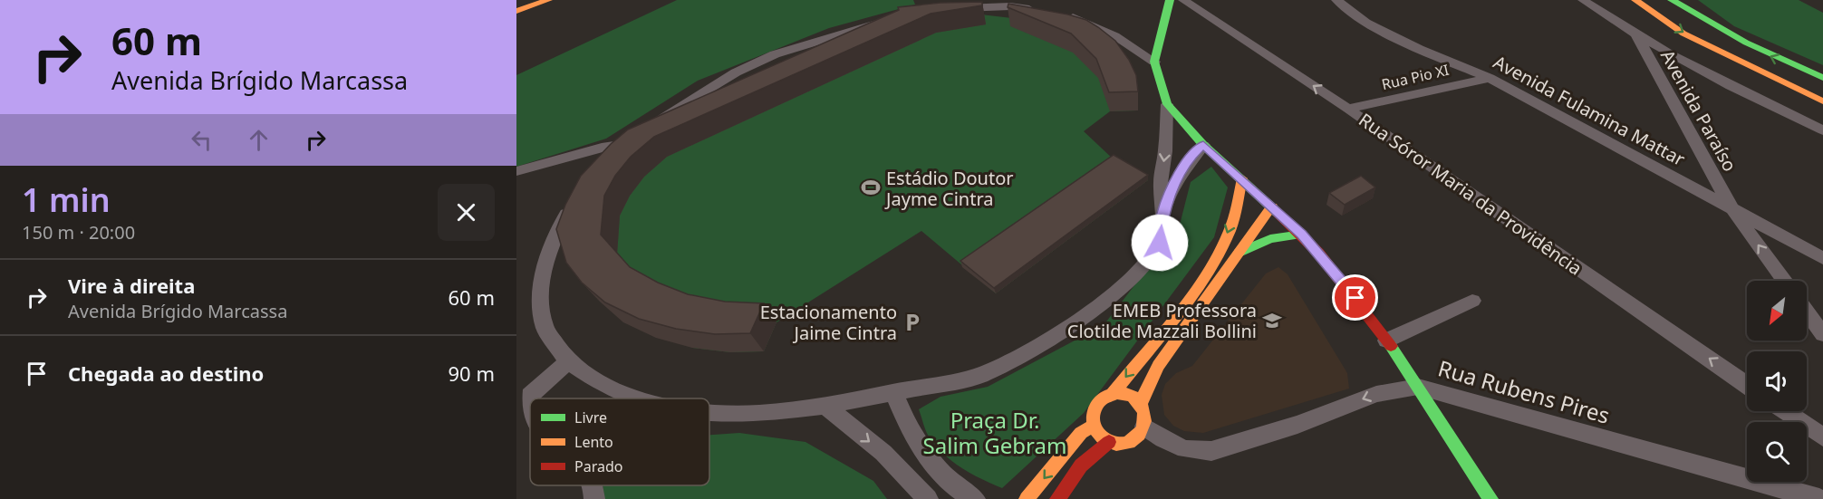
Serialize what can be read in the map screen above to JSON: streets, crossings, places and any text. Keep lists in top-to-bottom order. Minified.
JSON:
{"streets":{"street":["Rua Pio XI","Avenida Fulamina Mattar","Avenida Paraíso","Rua Sóror Maria da Providência","Rua Rubens Pires"]},"crossings":[["Rua Pio XI","Avenida Fulamina Mattar"],["Rua Pio XI","Rua Sóror Maria da Providência"],["Avenida Fulamina Mattar","Avenida Paraíso"]],"one_way":["Rua Rubens Pires"],"parks":["Praça Dr. Salim Gebram"],"places":{"sports":["Estádio Doutor Jayme Cintra"],"school or university":["EMEB Professora Clotilde Mazzali Bollini"],"parking":["Estacionamento Jaime Cintra"]},"legend":["Livre","Lento","Parado"],"north":"bottom left","page":{"turn":["60 m","Avenida Brígido Marcassa"],"heading":["1 min","150 m · 20:00"],"list":[{"name":"Vire à direita","note":"Avenida Brígido Marcassa","value":"60 m"},{"name":"Chegada ao destino","value":"90 m"}]}}
